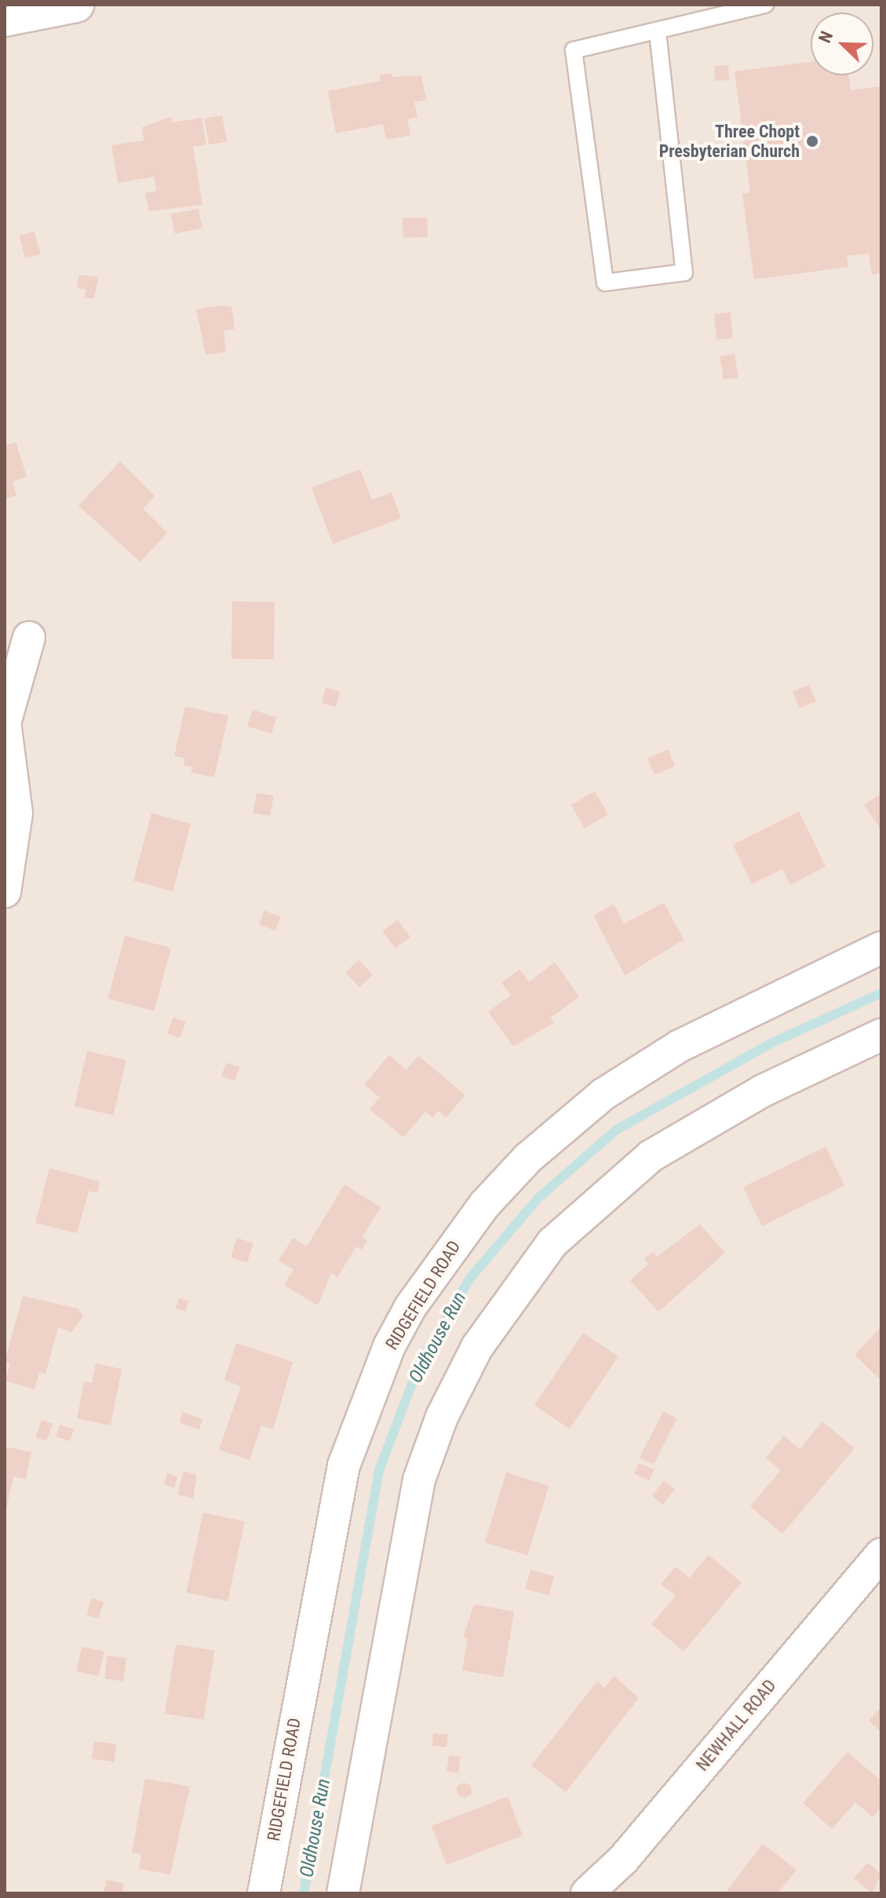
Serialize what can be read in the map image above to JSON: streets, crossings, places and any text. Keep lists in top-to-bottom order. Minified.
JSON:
{"streets":{"street":["RIDGEFIELD ROAD","NEWHALL ROAD"]},"water":["Oldhouse Run"],"places":["Three Chopt Presbyterian Church"],"north":"top left"}
